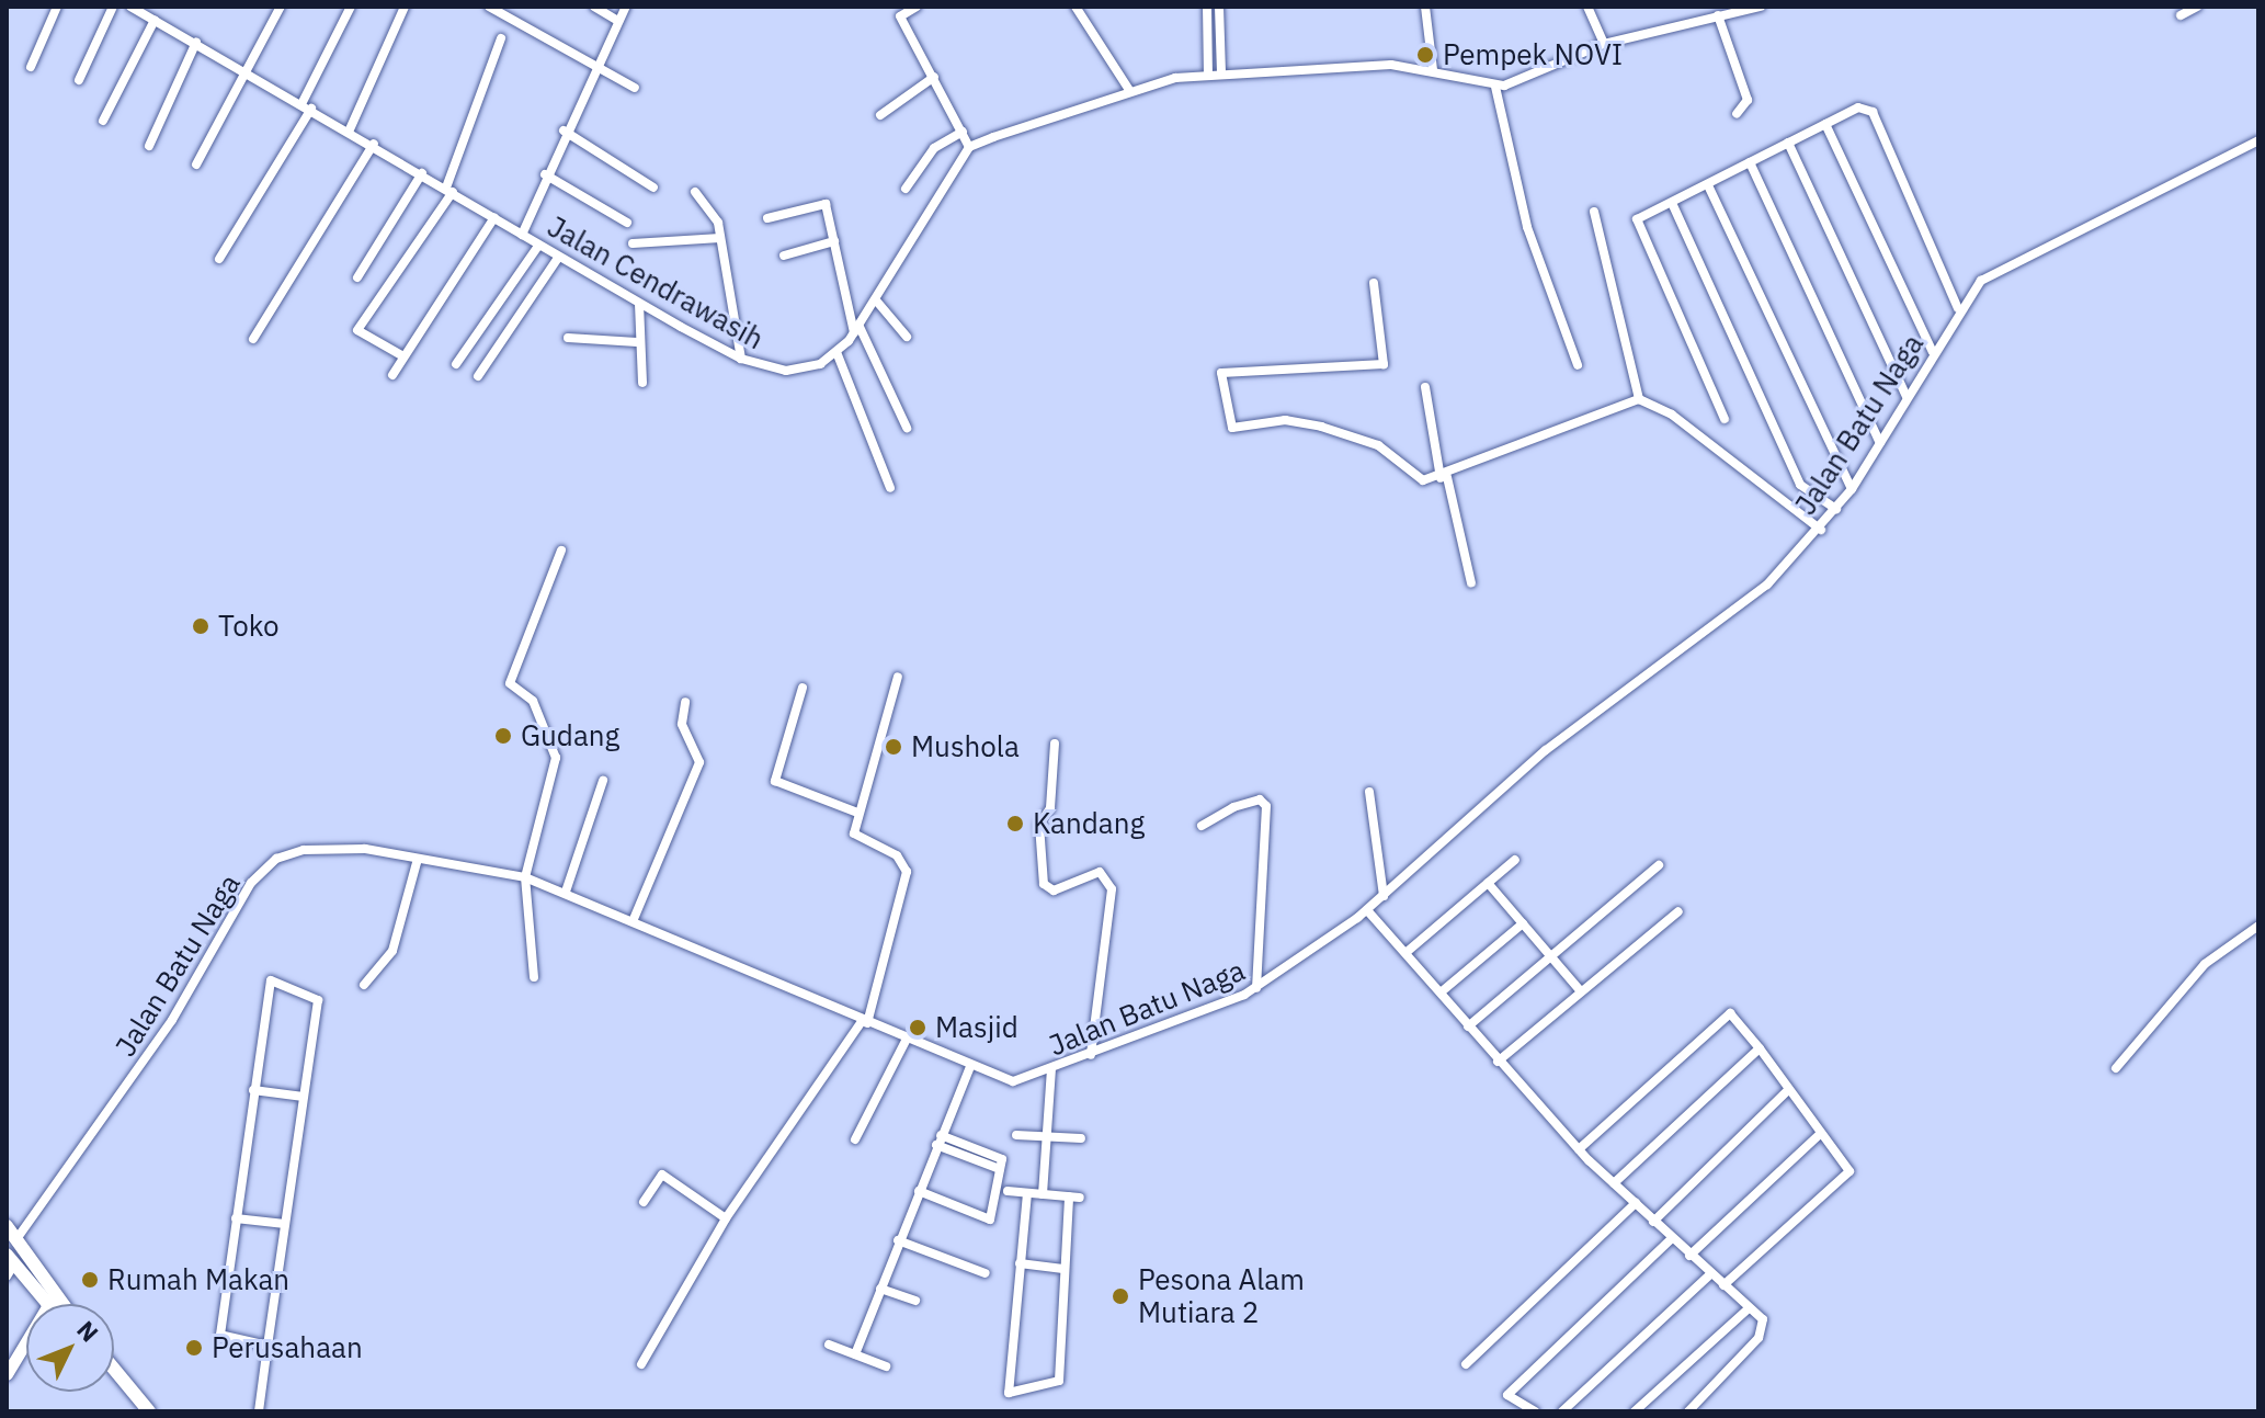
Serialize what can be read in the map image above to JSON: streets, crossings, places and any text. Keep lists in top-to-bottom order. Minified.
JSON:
{"streets":{"street":["Jalan Cendrawasih","Jalan Batu Naga"]},"places":["Pempek NOVI","Toko","Gudang","Mushola","Kandang","Masjid","Rumah Makan","Pesona Alam Mutiara 2","Perusahaan"],"north":"top right"}
